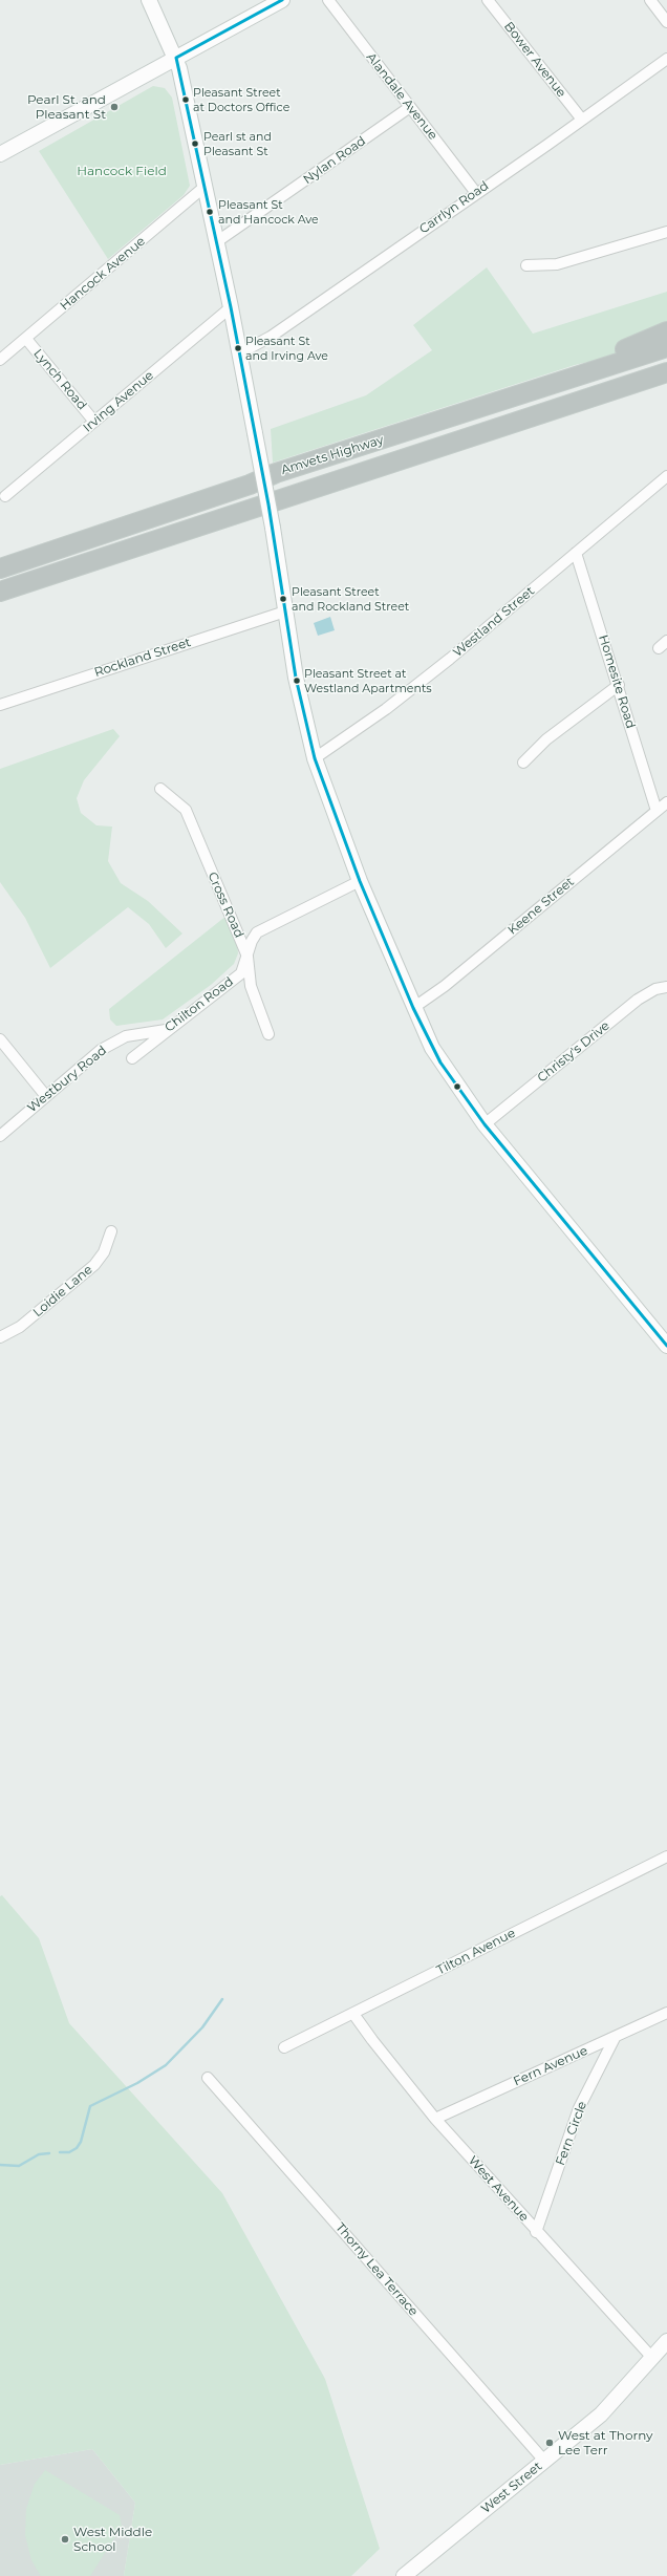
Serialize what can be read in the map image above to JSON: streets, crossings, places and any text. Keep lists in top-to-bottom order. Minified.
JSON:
{"streets":{"highway":["Amvets Highway"],"main road":["West Street"],"street":["Bower Avenue","Alandale Avenue","Nylan Road","Carrlyn Road","Hancock Avenue","Lynch Road","Irving Avenue","Westland Street","Rockland Street","Homesite Road","Cross Road","Keene Street","Chilton Road","Christy's Drive","Westbury Road","Loidie Lane","Tilton Avenue","Fern Avenue","Fern Circle","West Avenue","Thorny Lea Terrace"]},"crossings":[["Bower Avenue","Carrlyn Road"],["Alandale Avenue","Nylan Road"],["Alandale Avenue","Carrlyn Road"],["Hancock Avenue","Lynch Road"],["Lynch Road","Irving Avenue"],["Westland Street","Homesite Road"],["Homesite Road","Keene Street"],["Cross Road","Chilton Road"],["Chilton Road","Westbury Road"],["Tilton Avenue","West Avenue"],["Fern Avenue","Fern Circle"],["Fern Avenue","West Avenue"],["Fern Circle","West Avenue"],["West Avenue","West Street"],["Thorny Lea Terrace","West Street"]],"parks":["Hancock Field"],"places":["Pleasant Street at Doctors Office","Pearl St. and Pleasant St","Pearl st and Pleasant St","Pleasant St and Hancock Ave","Pleasant St and Irving Ave","Pleasant Street and Rockland Street","Pleasant Street at Westland Apartments","West at Thorny Lee Terr","West Middle School"]}
